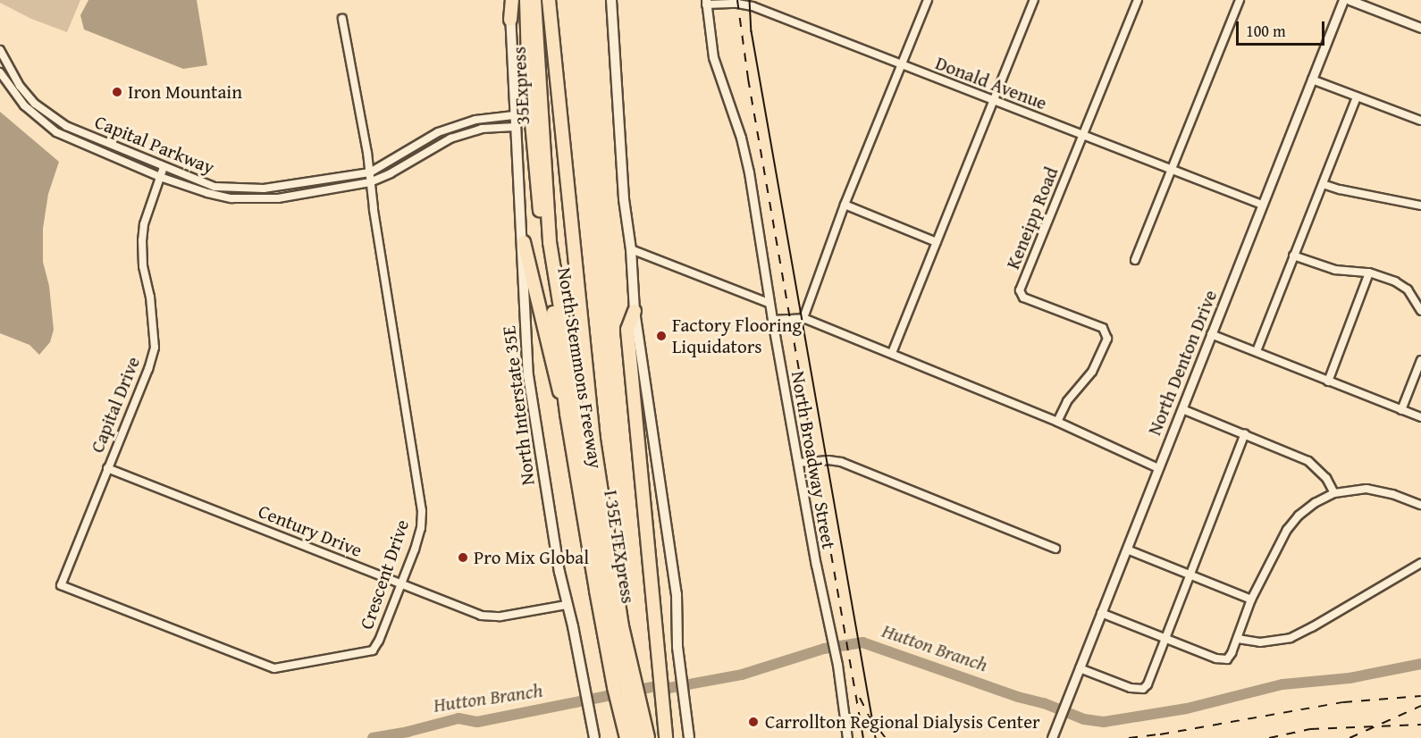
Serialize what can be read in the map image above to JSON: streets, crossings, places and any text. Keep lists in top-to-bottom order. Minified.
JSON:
{"streets":{"highway":["35Express","North Stemmons Freeway","I 35E TEXpress"],"main road":["North Interstate 35E"],"street":["Donald Avenue","Capital Parkway","Keneipp Road","North Denton Drive","Capital Drive","North Broadway Street","Century Drive","Crescent Drive"]},"crossings":[["Donald Avenue","Keneipp Road"],["Donald Avenue","North Denton Drive"],["Donald Avenue","North Broadway Street"],["35Express","I 35E TEXpress"],["Capital Parkway","Capital Drive"],["Capital Parkway","North Interstate 35E"],["Capital Parkway","Crescent Drive"],["North Stemmons Freeway","I 35E TEXpress"],["Capital Drive","Century Drive"],["Capital Drive","Crescent Drive"],["North Interstate 35E","Century Drive"],["Century Drive","Crescent Drive"]],"water":["Hutton Branch"],"places":["Iron Mountain","Factory Flooring Liquidators","Pro Mix Global","Carrollton Regional Dialysis Center"],"scale_bar":"100 m"}
